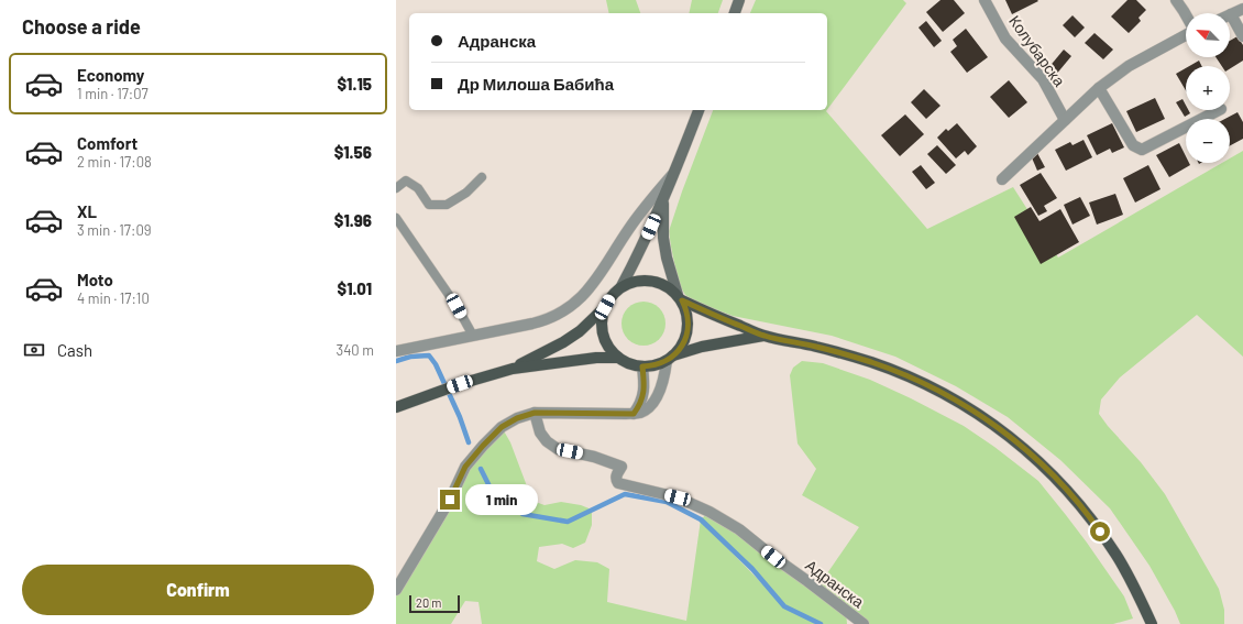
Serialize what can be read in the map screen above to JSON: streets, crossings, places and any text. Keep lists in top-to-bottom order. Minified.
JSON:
{"streets":{"street":["Колубарска","Адранска"]},"scale_bar":"20 m","north":"top left","page":{"heading":"Choose a ride","map_buttons":["+","−"],"banner":["Адранска","Др Милоша Бабића"],"list":[{"name":"Economy","note":"1 min · 17:07","value":"$1.15"},{"name":"Comfort","note":"2 min · 17:08","value":"$1.56"},{"name":"XL","note":"3 min · 17:09","value":"$1.96"},{"name":"Moto","note":"4 min · 17:10","value":"$1.01"}],"pay":["Cash","340 m"],"bubble":"1 min","buttons":"Confirm","scale":"20 m"}}
